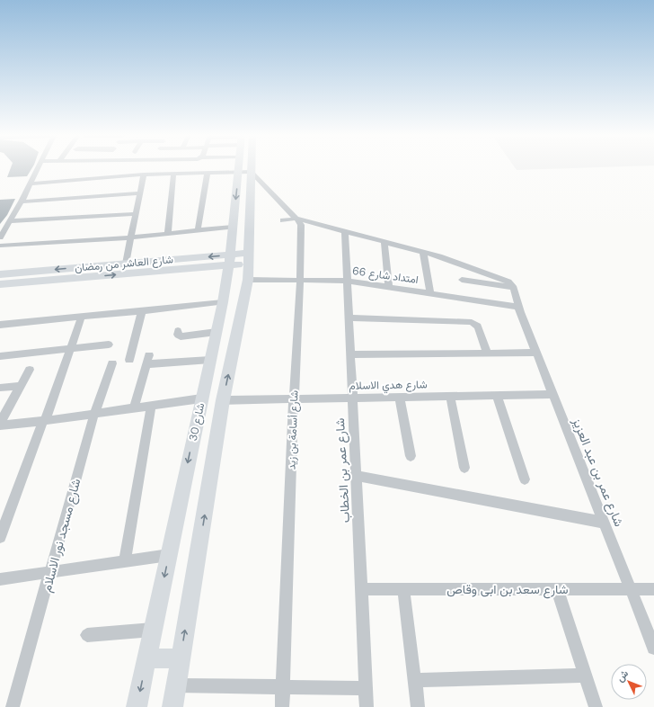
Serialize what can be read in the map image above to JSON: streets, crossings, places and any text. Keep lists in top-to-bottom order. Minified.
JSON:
{"streets":{"street":["شارع العاشر من رمضان","امتداد شارع 66","شارع هدي الاسلام","شارع 30","شارع أسامة بن زيد","شارع عمر بن الخطاب","شارع عمر بن عبد العزيز","شارع مسجد نور الاسلام","شارع سعد بن ابى وقاص"]},"crossings":[["شارع العاشر من رمضان","شارع 30"],["امتداد شارع 66","شارع 30"],["امتداد شارع 66","شارع أسامة بن زيد"],["امتداد شارع 66","شارع عمر بن الخطاب"],["امتداد شارع 66","شارع عمر بن عبد العزيز"],["شارع هدي الاسلام","شارع 30"],["شارع هدي الاسلام","شارع أسامة بن زيد"],["شارع هدي الاسلام","شارع عمر بن الخطاب"],["شارع هدي الاسلام","شارع عمر بن عبد العزيز"],["شارع عمر بن الخطاب","شارع سعد بن ابى وقاص"],["شارع عمر بن عبد العزيز","شارع سعد بن ابى وقاص"]],"north":"top left"}
